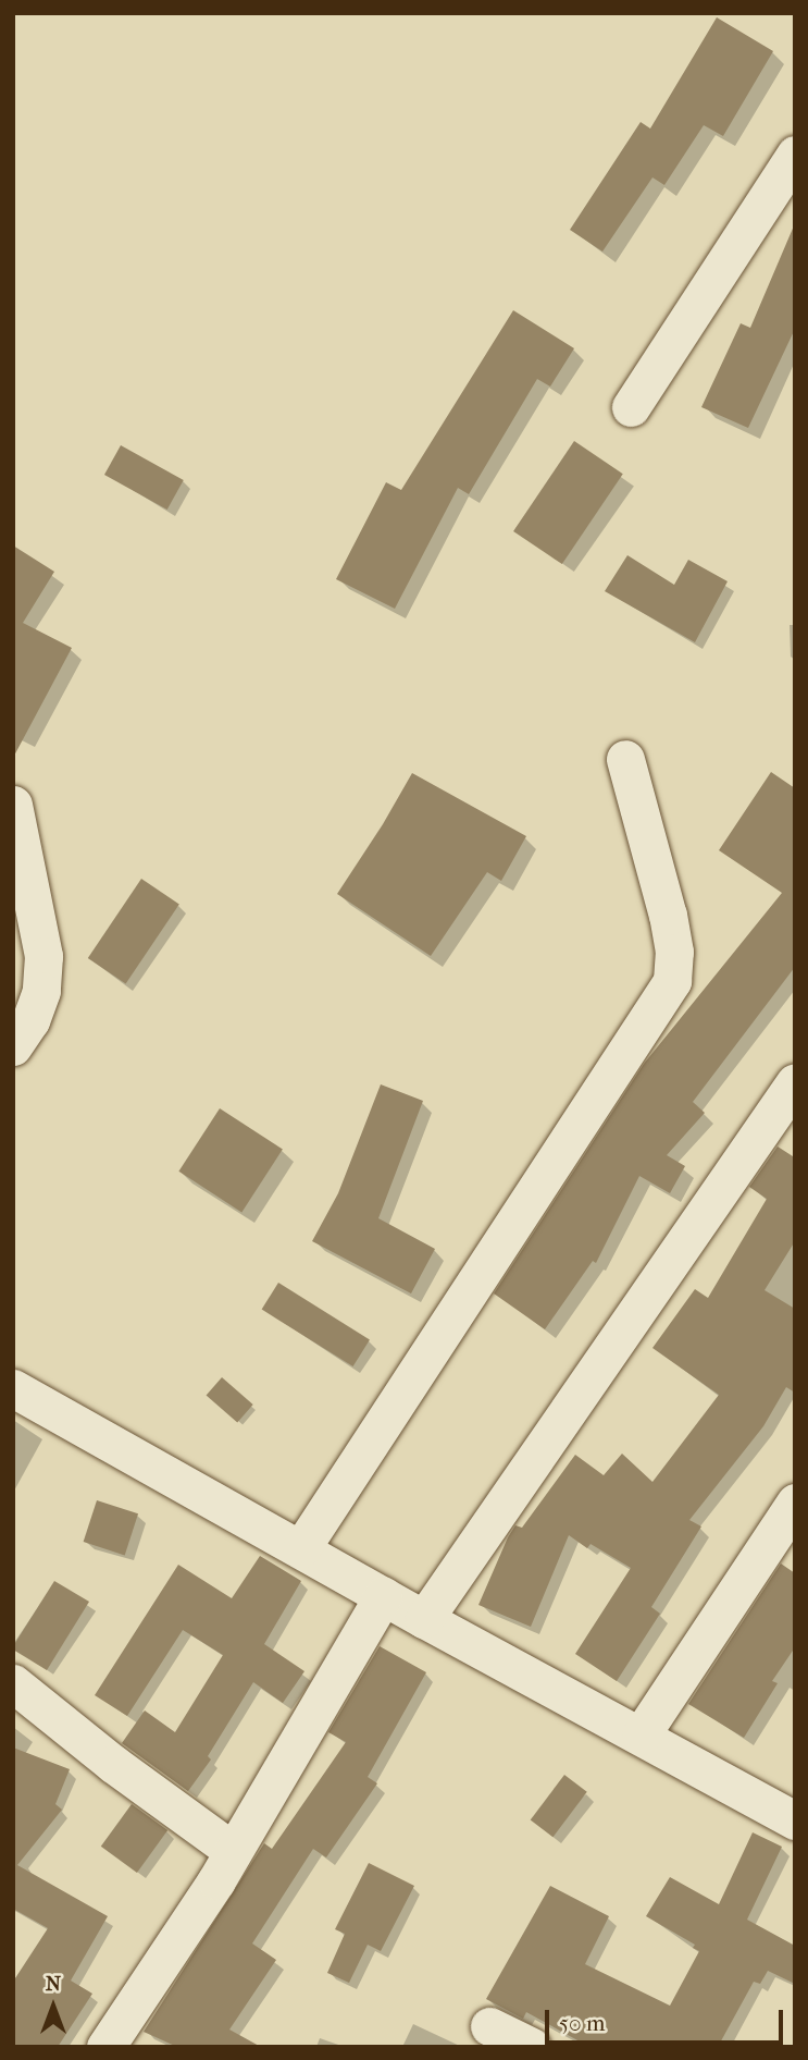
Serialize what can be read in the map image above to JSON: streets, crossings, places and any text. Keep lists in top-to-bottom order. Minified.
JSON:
{"scale_bar":"50 m","north":"top"}
